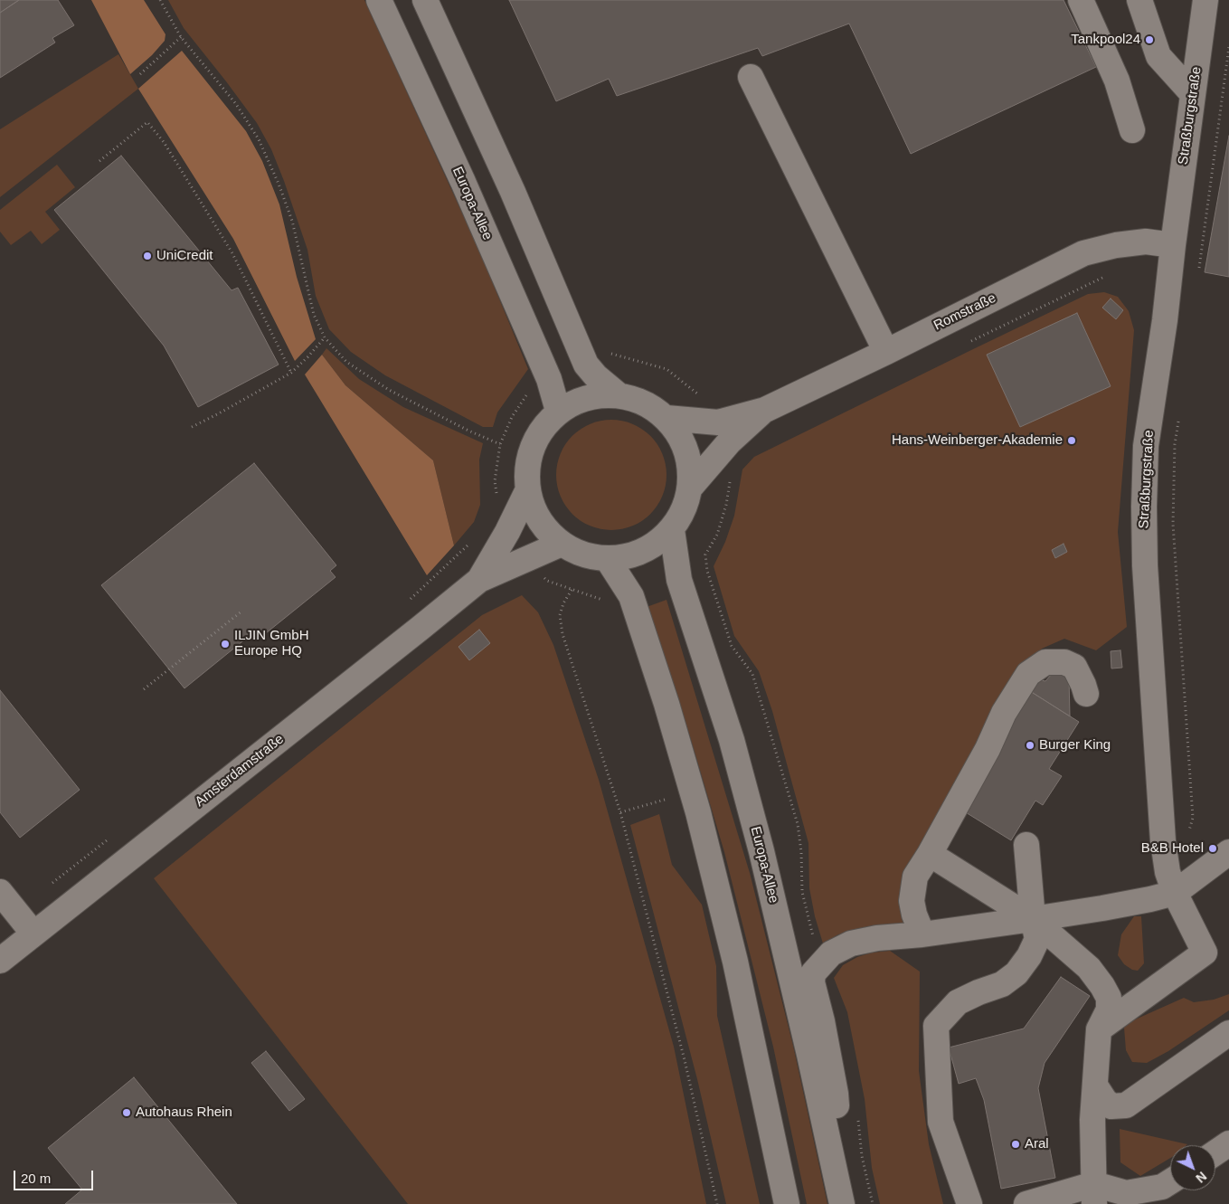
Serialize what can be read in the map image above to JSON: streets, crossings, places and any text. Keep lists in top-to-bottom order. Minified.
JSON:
{"streets":{"street":["Straßburgstraße","Europa-Allee","Romstraße","Amsterdamstraße"]},"crossings":[["Straßburgstraße","Romstraße"]],"places":["Tankpool24","UniCredit","Hans-Weinberger-Akademie","ILJIN GmbH Europe HQ","Burger King","B&B Hotel","Autohaus Rhein","Aral"],"scale_bar":"20 m","north":"bottom right"}
